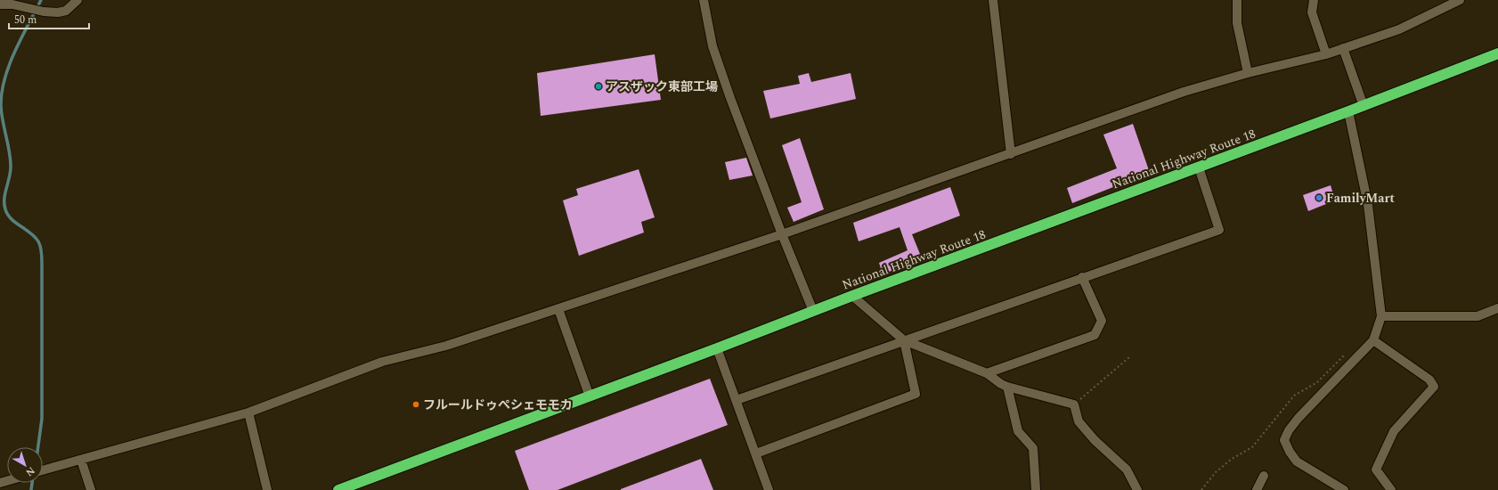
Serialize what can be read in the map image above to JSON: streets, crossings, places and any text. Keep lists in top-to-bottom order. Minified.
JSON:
{"streets":{"highway":["National Highway Route 18"]},"places":["アスザック東部工場","FamilyMart","フルールドゥぺシェモモカ"],"scale_bar":"50 m","north":"bottom right"}
